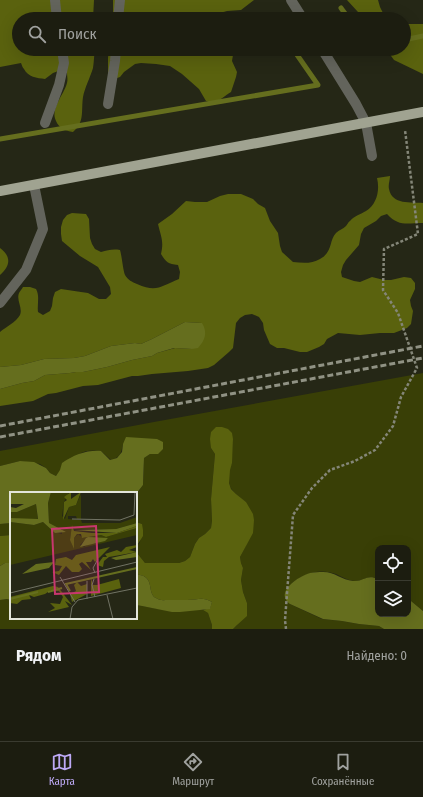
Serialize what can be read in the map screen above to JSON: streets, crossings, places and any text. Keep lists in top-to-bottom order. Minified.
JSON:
{"page":{"search":"Поиск","heading":["Рядом","Найдено: 0"],"nav":["Карта","Маршрут","Сохранённые"]}}
